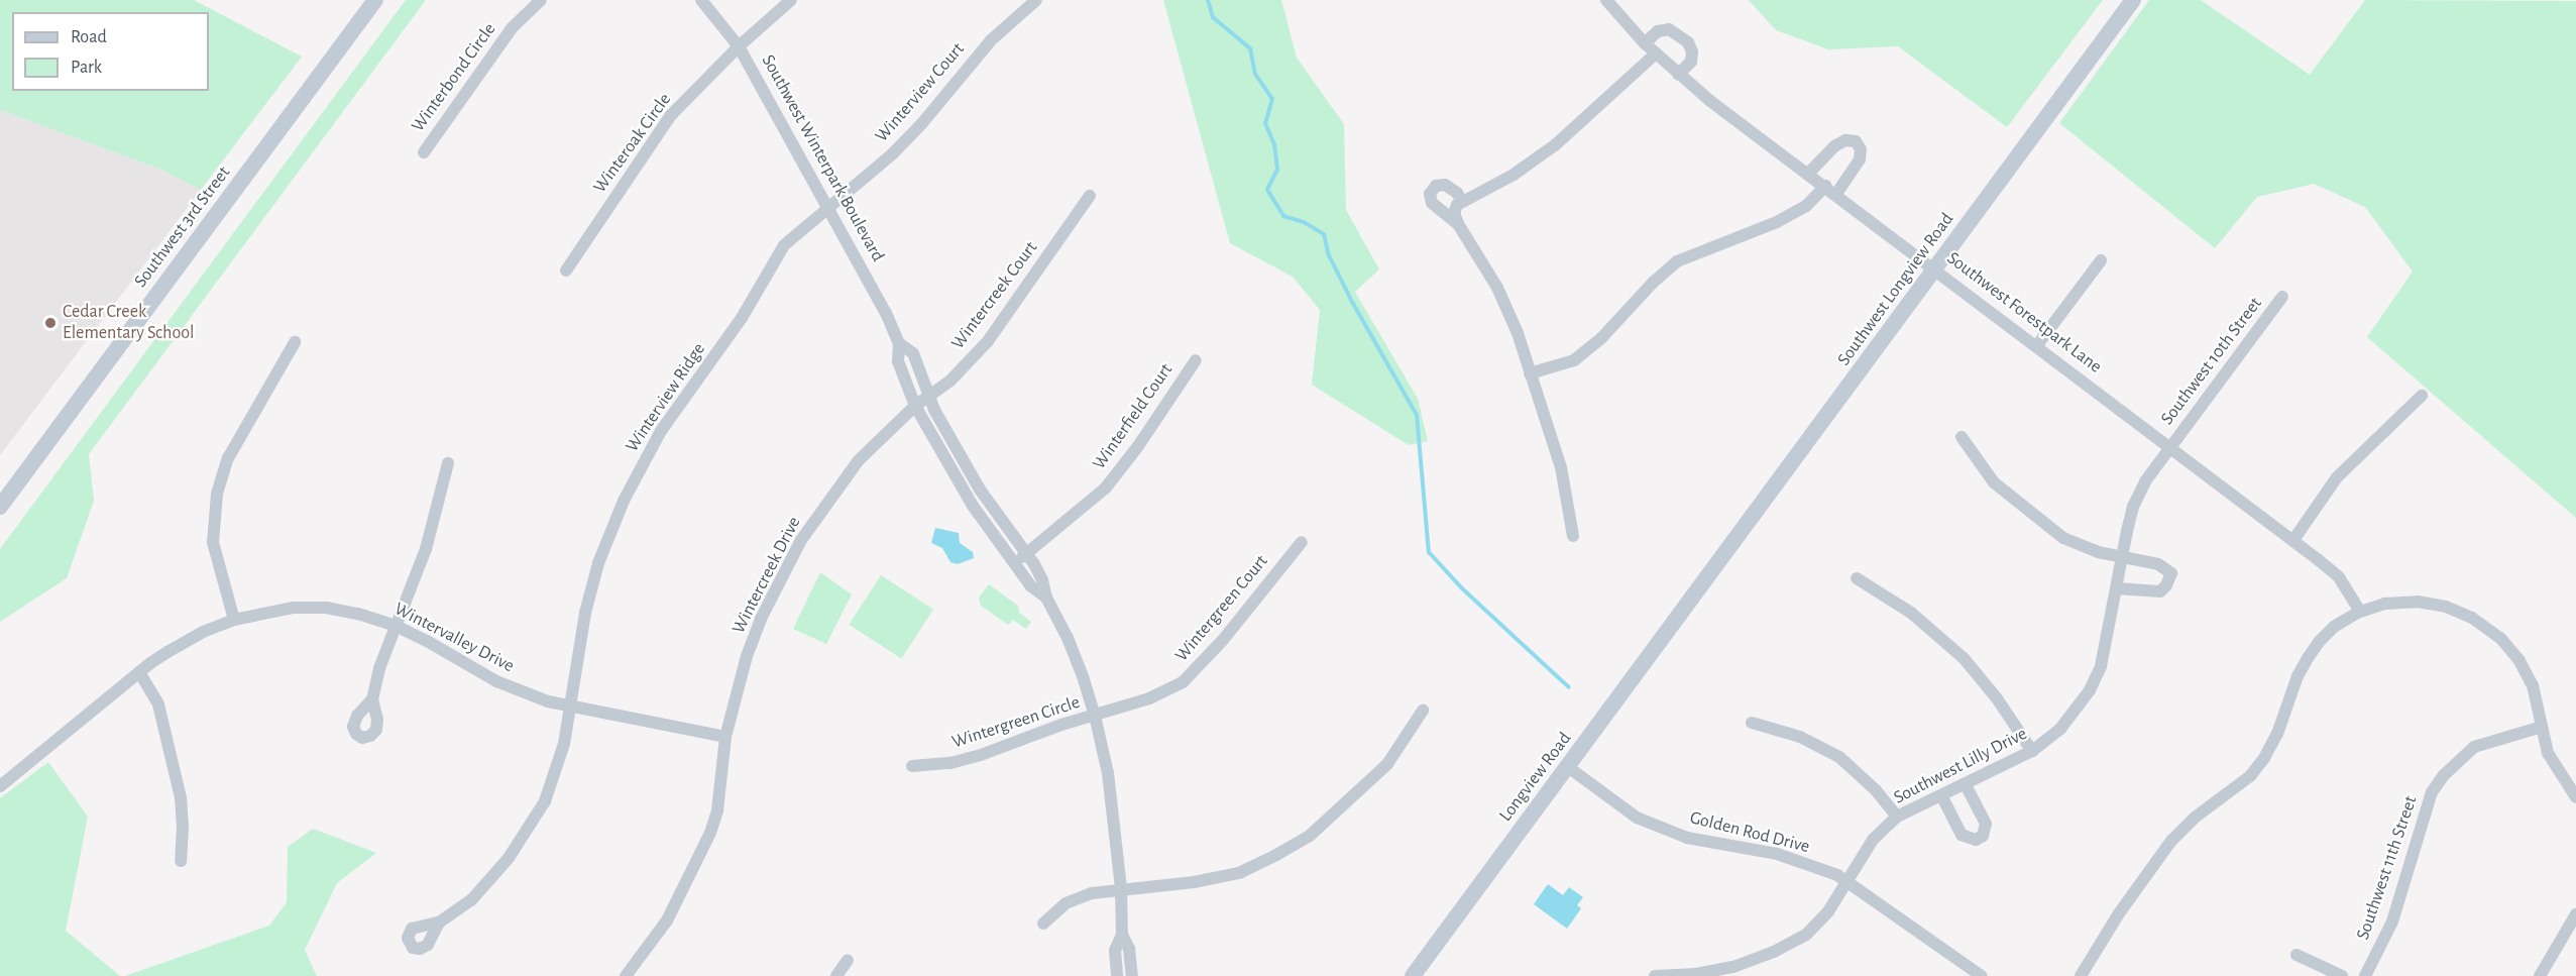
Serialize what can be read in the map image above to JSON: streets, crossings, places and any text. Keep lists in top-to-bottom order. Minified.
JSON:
{"streets":{"street":["Winterbond Circle","Winterview Court","Winteroak Circle","Southwest Winterpark Boulevard","Southwest 3rd Street","Southwest Longview Road","Wintercreek Court","Southwest Forestpark Lane","Southwest 10th Street","Winterview Ridge","Winterfield Court","Wintercreek Drive","Wintergreen Court","Wintervalley Drive","Wintergreen Circle","Southwest Lilly Drive","Longview Road","Golden Rod Drive","Southwest 11th Street"]},"crossings":[["Winterview Court","Southwest Winterpark Boulevard"],["Winterview Court","Winterview Ridge"],["Winteroak Circle","Southwest Winterpark Boulevard"],["Southwest Winterpark Boulevard","Wintercreek Court"],["Southwest Winterpark Boulevard","Winterview Ridge"],["Southwest Winterpark Boulevard","Winterfield Court"],["Southwest Winterpark Boulevard","Wintercreek Drive"],["Southwest Winterpark Boulevard","Wintergreen Court"],["Southwest Winterpark Boulevard","Wintergreen Circle"],["Southwest Longview Road","Southwest Forestpark Lane"],["Southwest Longview Road","Longview Road"],["Wintercreek Court","Wintercreek Drive"],["Southwest Forestpark Lane","Southwest 10th Street"],["Southwest Forestpark Lane","Southwest Lilly Drive"],["Southwest 10th Street","Southwest Lilly Drive"],["Winterview Ridge","Wintervalley Drive"],["Wintercreek Drive","Wintervalley Drive"],["Wintergreen Court","Wintergreen Circle"],["Southwest Lilly Drive","Golden Rod Drive"],["Longview Road","Golden Rod Drive"]],"places":["Cedar Creek Elementary School"],"legend":["Road","Park"]}
